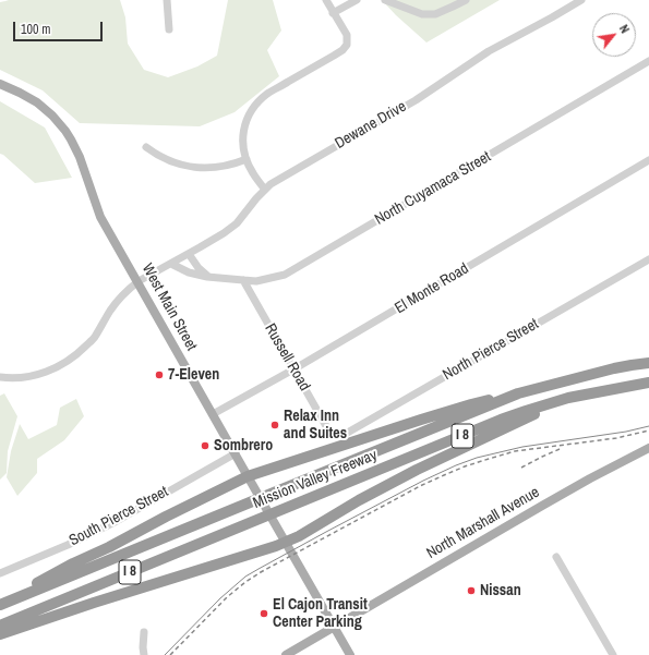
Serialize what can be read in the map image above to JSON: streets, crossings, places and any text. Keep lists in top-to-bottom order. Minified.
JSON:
{"streets":{"highway":["I 8","Mission Valley Freeway"],"main road":["West Main Street","North Marshall Avenue"],"street":["Dewane Drive","North Cuyamaca Street","El Monte Road","North Pierce Street","Russell Road","South Pierce Street"]},"crossings":[["Dewane Drive","North Cuyamaca Street"],["North Cuyamaca Street","Russell Road"],["El Monte Road","West Main Street"],["El Monte Road","Russell Road"],["West Main Street","South Pierce Street"],["West Main Street","North Marshall Avenue"],["North Pierce Street","Russell Road"]],"places":["7-Eleven","Relax Inn and Suites","Sombrero","Nissan","El Cajon Transit Center Parking"],"scale_bar":"100 m","north":"top right"}
